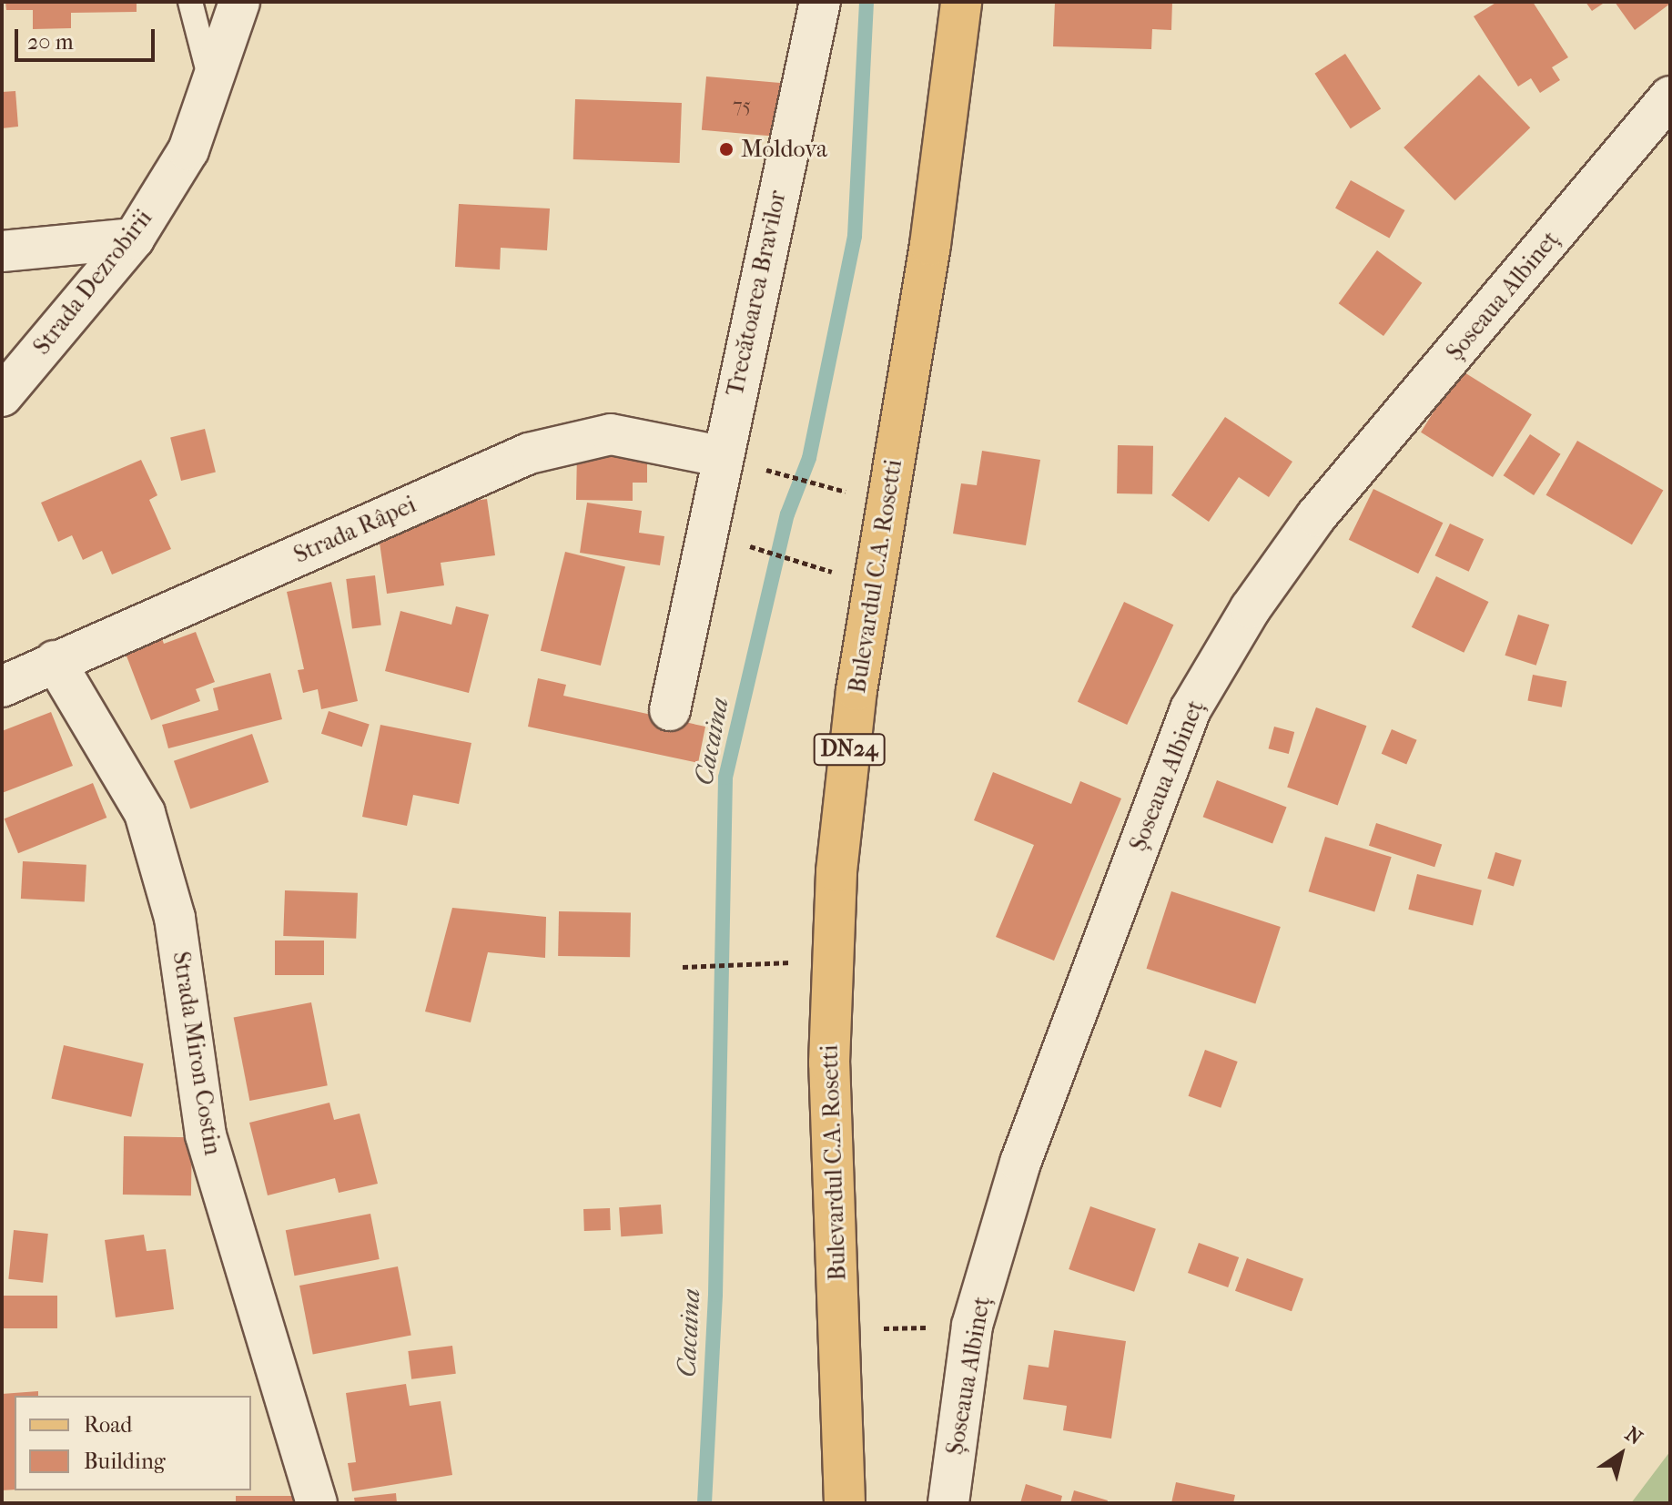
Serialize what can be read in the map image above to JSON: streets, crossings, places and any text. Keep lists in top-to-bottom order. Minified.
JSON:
{"streets":{"main road":["Bulevardul C.A. Rosetti","DN24"],"street":["Strada Dezrobirii","Trecătoarea Bravilor","Șoseaua Albineț","Strada Râpei","Strada Miron Costin"]},"crossings":[["Trecătoarea Bravilor","Strada Râpei"],["Strada Râpei","Strada Miron Costin"]],"water":["Cacaina"],"places":["Moldova"],"house_numbers":["75"],"legend":["Road","Building"],"scale_bar":"20 m","north":"top right"}
